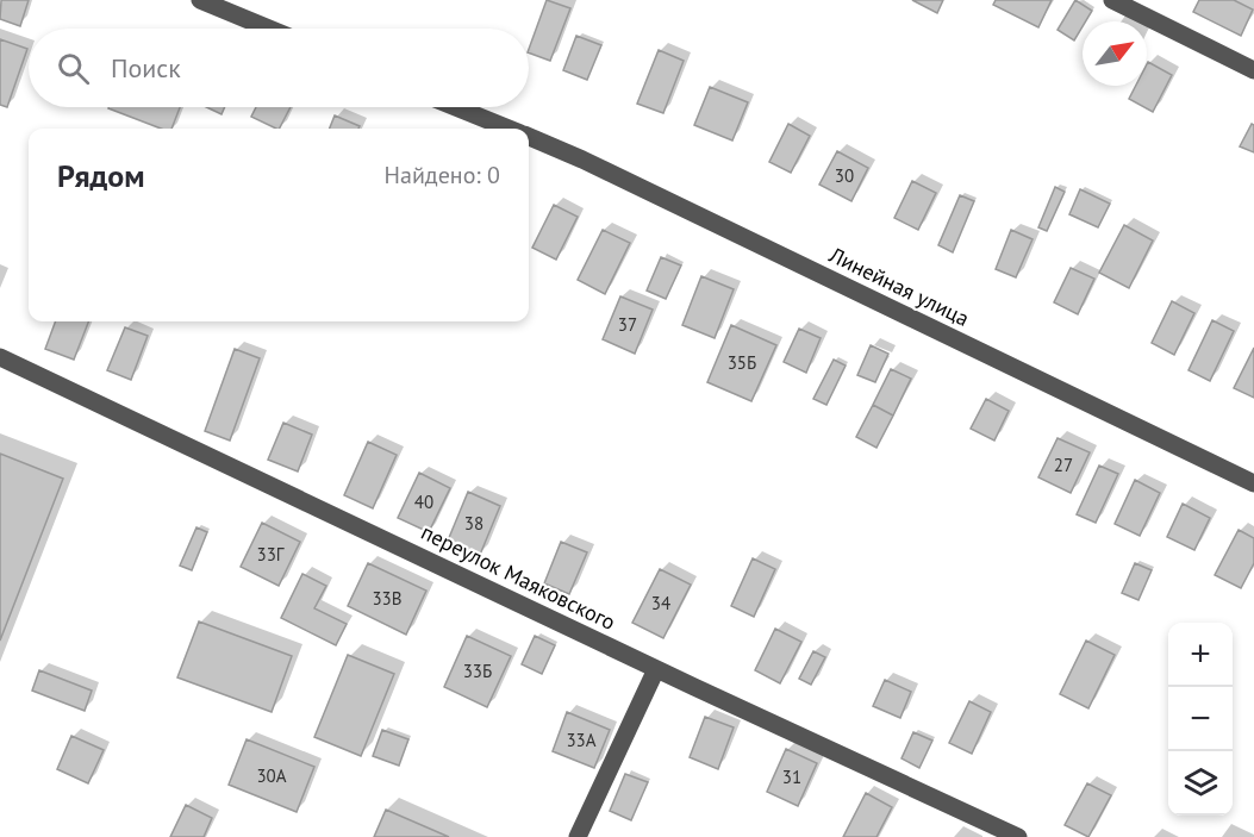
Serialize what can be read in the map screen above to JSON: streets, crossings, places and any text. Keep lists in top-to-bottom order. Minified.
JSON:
{"streets":{"street":["Линейная улица","переулок Маяковского"]},"house_numbers":["30","37","35Б","27","40","38","33Г","33В","34","33Б","33А","30А","31"],"north":"top right","page":{"search":"Поиск","heading":["Рядом","Найдено: 0"],"map_buttons":["+","−"]}}
